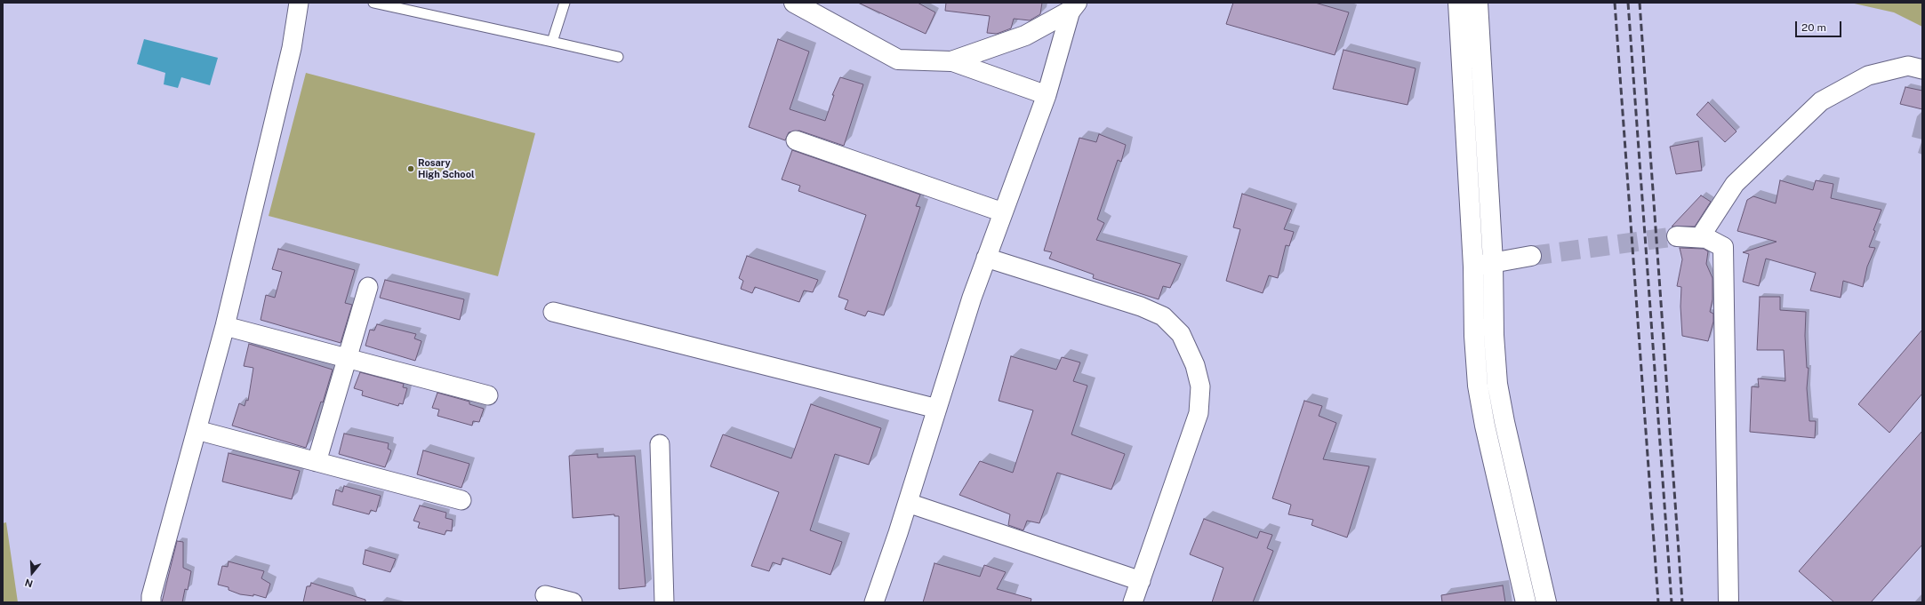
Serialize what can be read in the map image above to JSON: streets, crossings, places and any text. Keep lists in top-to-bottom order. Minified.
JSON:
{"places":["Rosary High School"],"scale_bar":"20 m","north":"bottom"}
